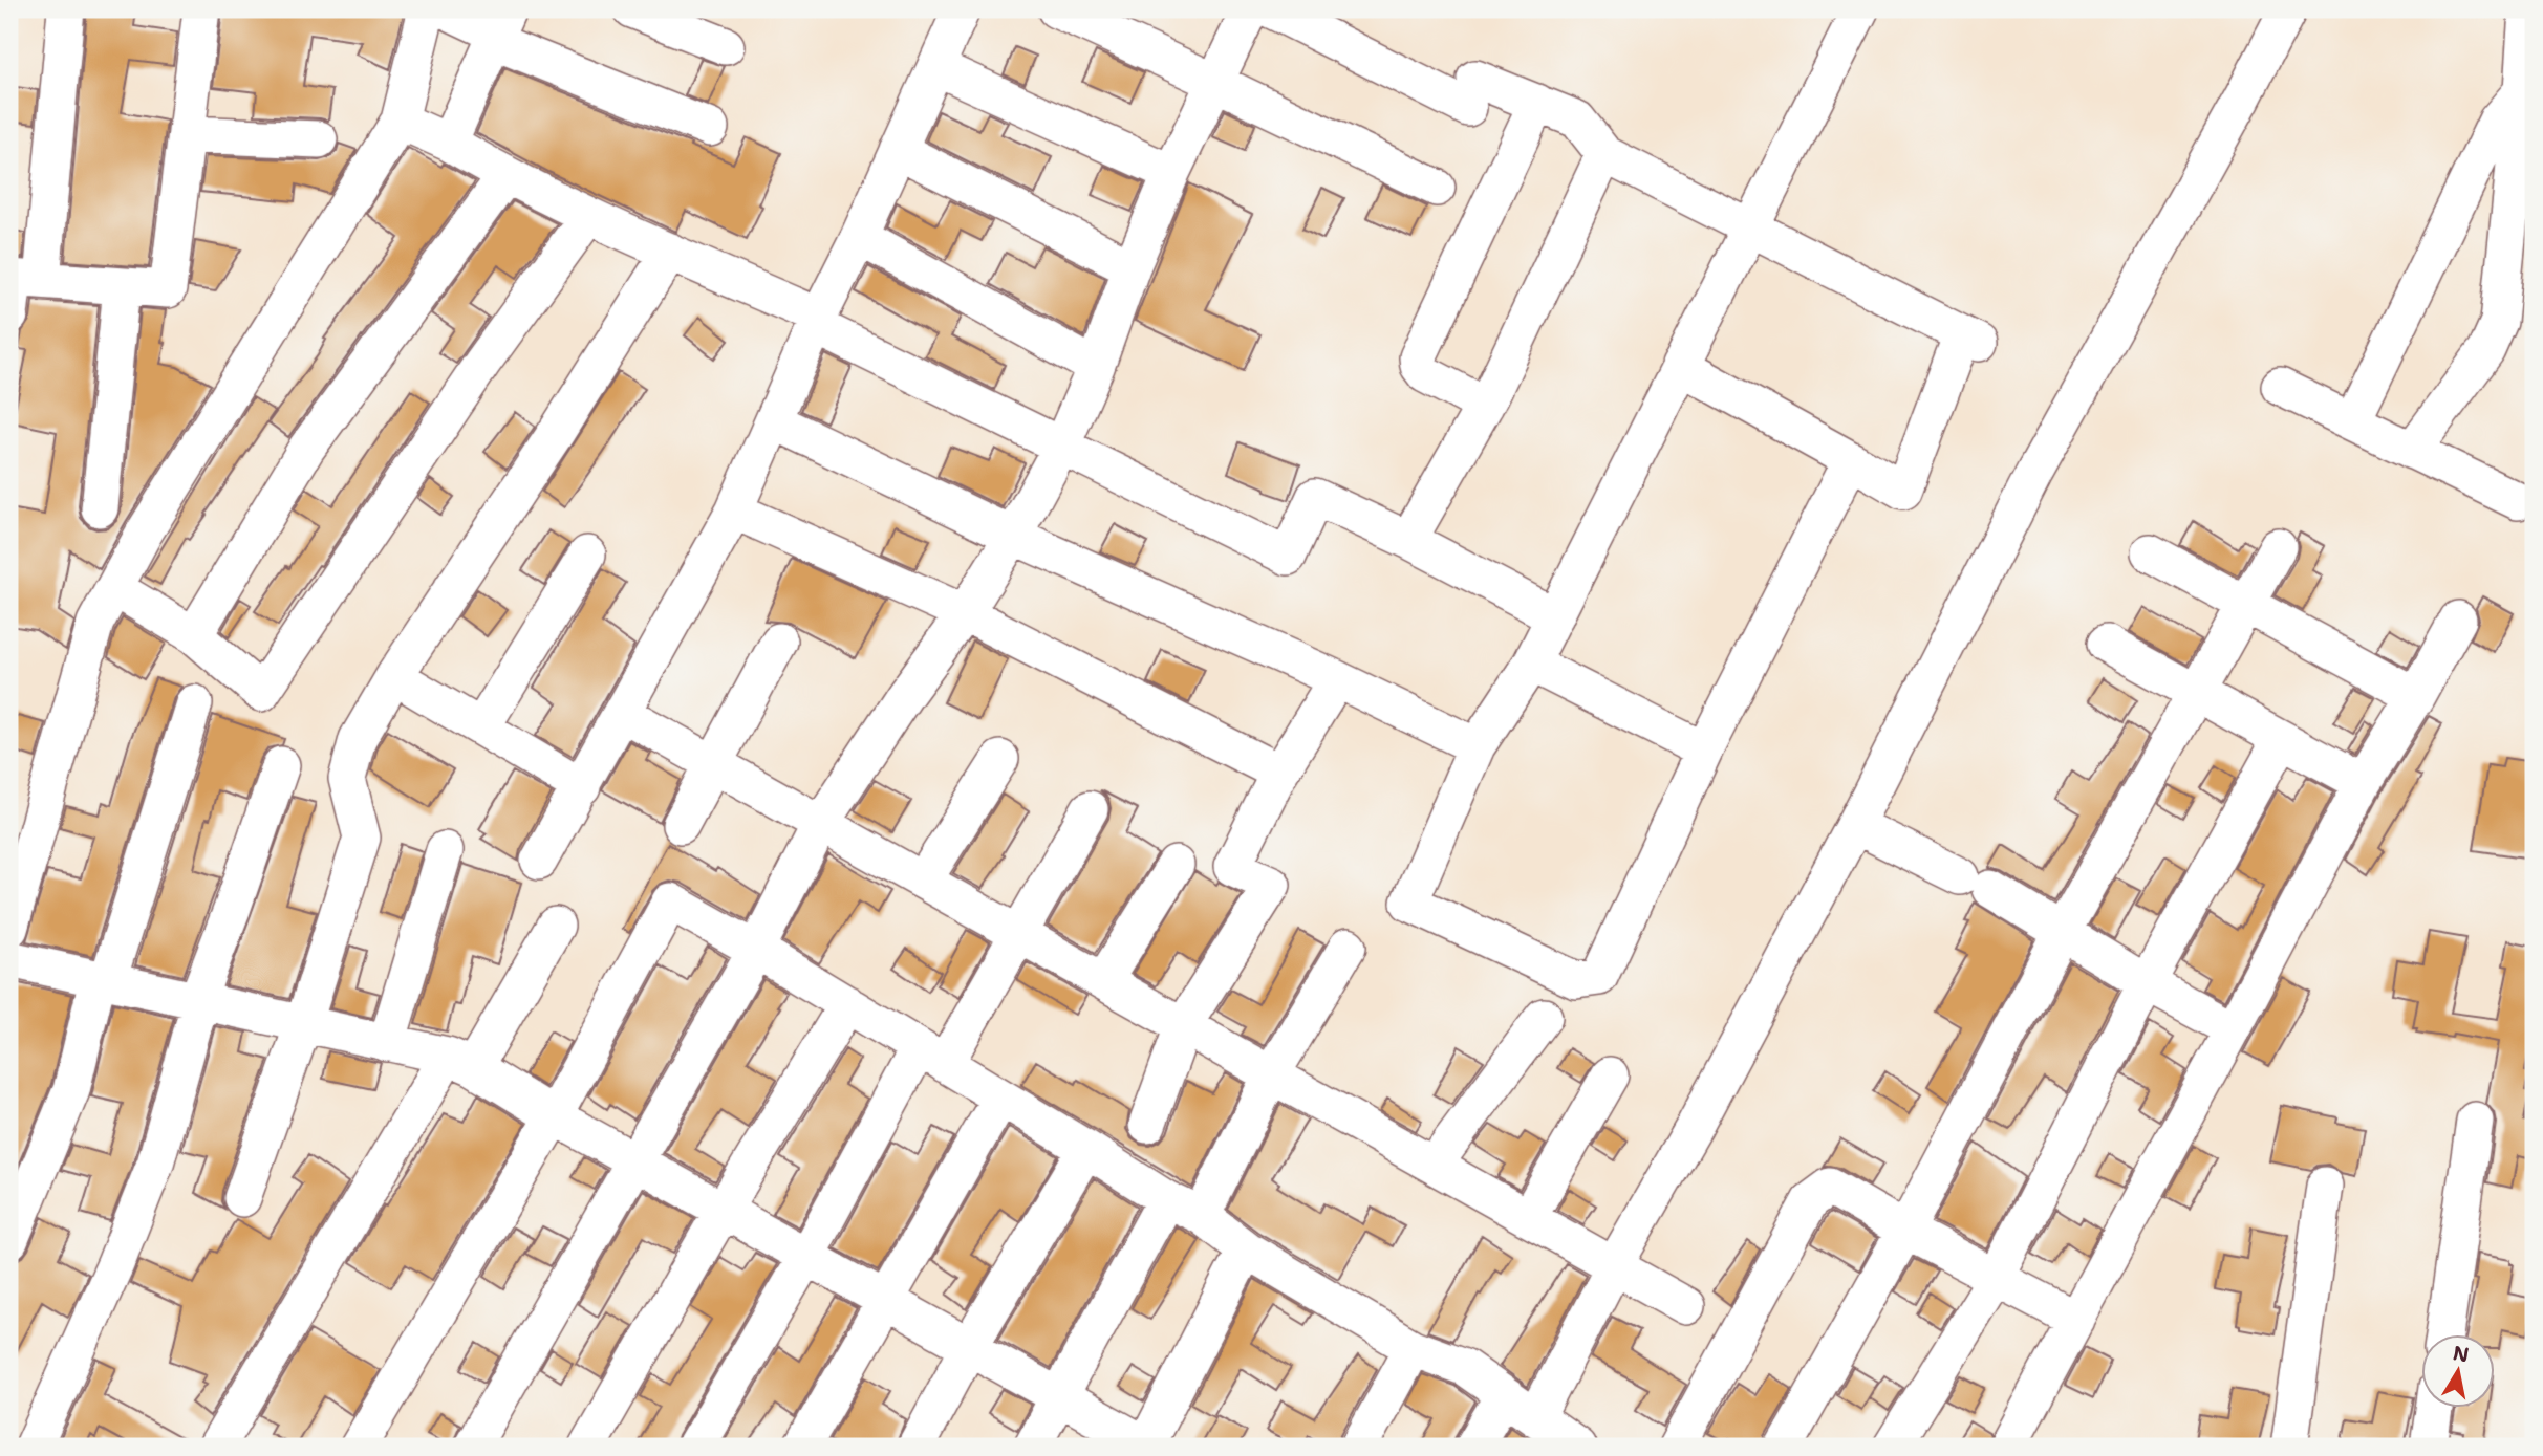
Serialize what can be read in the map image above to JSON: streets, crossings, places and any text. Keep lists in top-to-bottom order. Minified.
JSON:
{"north":"top"}
